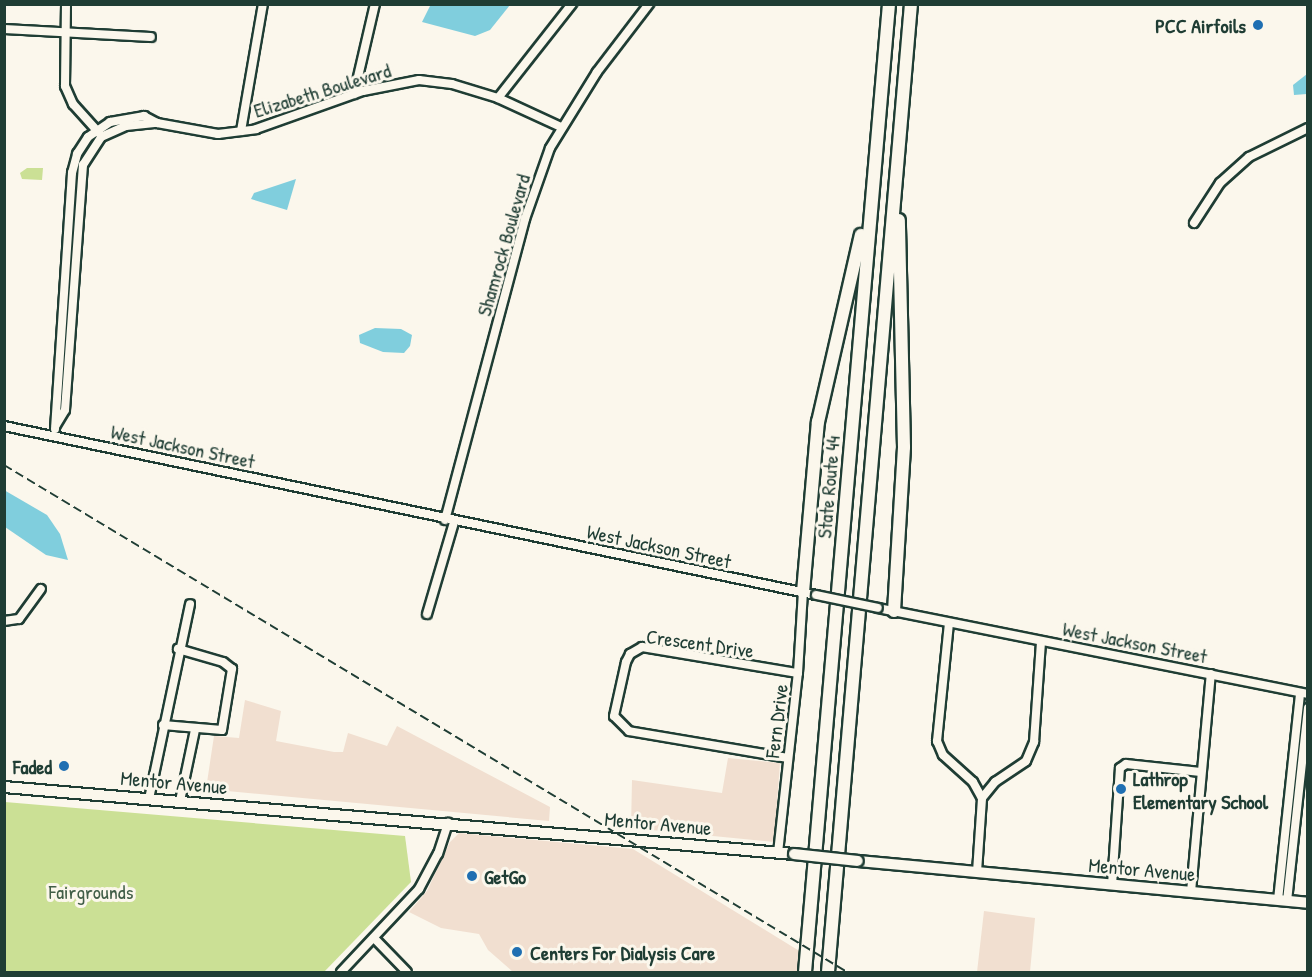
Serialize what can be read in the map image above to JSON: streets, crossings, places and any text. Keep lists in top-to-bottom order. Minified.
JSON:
{"streets":{"highway":["State Route 44"],"main road":["Mentor Avenue"],"street":["Elizabeth Boulevard","Shamrock Boulevard","West Jackson Street","Crescent Drive","Fern Drive"]},"crossings":[["Elizabeth Boulevard","Shamrock Boulevard"],["Elizabeth Boulevard","West Jackson Street"],["Shamrock Boulevard","West Jackson Street"],["West Jackson Street","Fern Drive"],["Crescent Drive","Fern Drive"],["Fern Drive","Mentor Avenue"]],"parks":["Fairgrounds"],"places":["PCC Airfoils","Faded","Lathrop Elementary School","GetGo","Centers For Dialysis Care"]}
